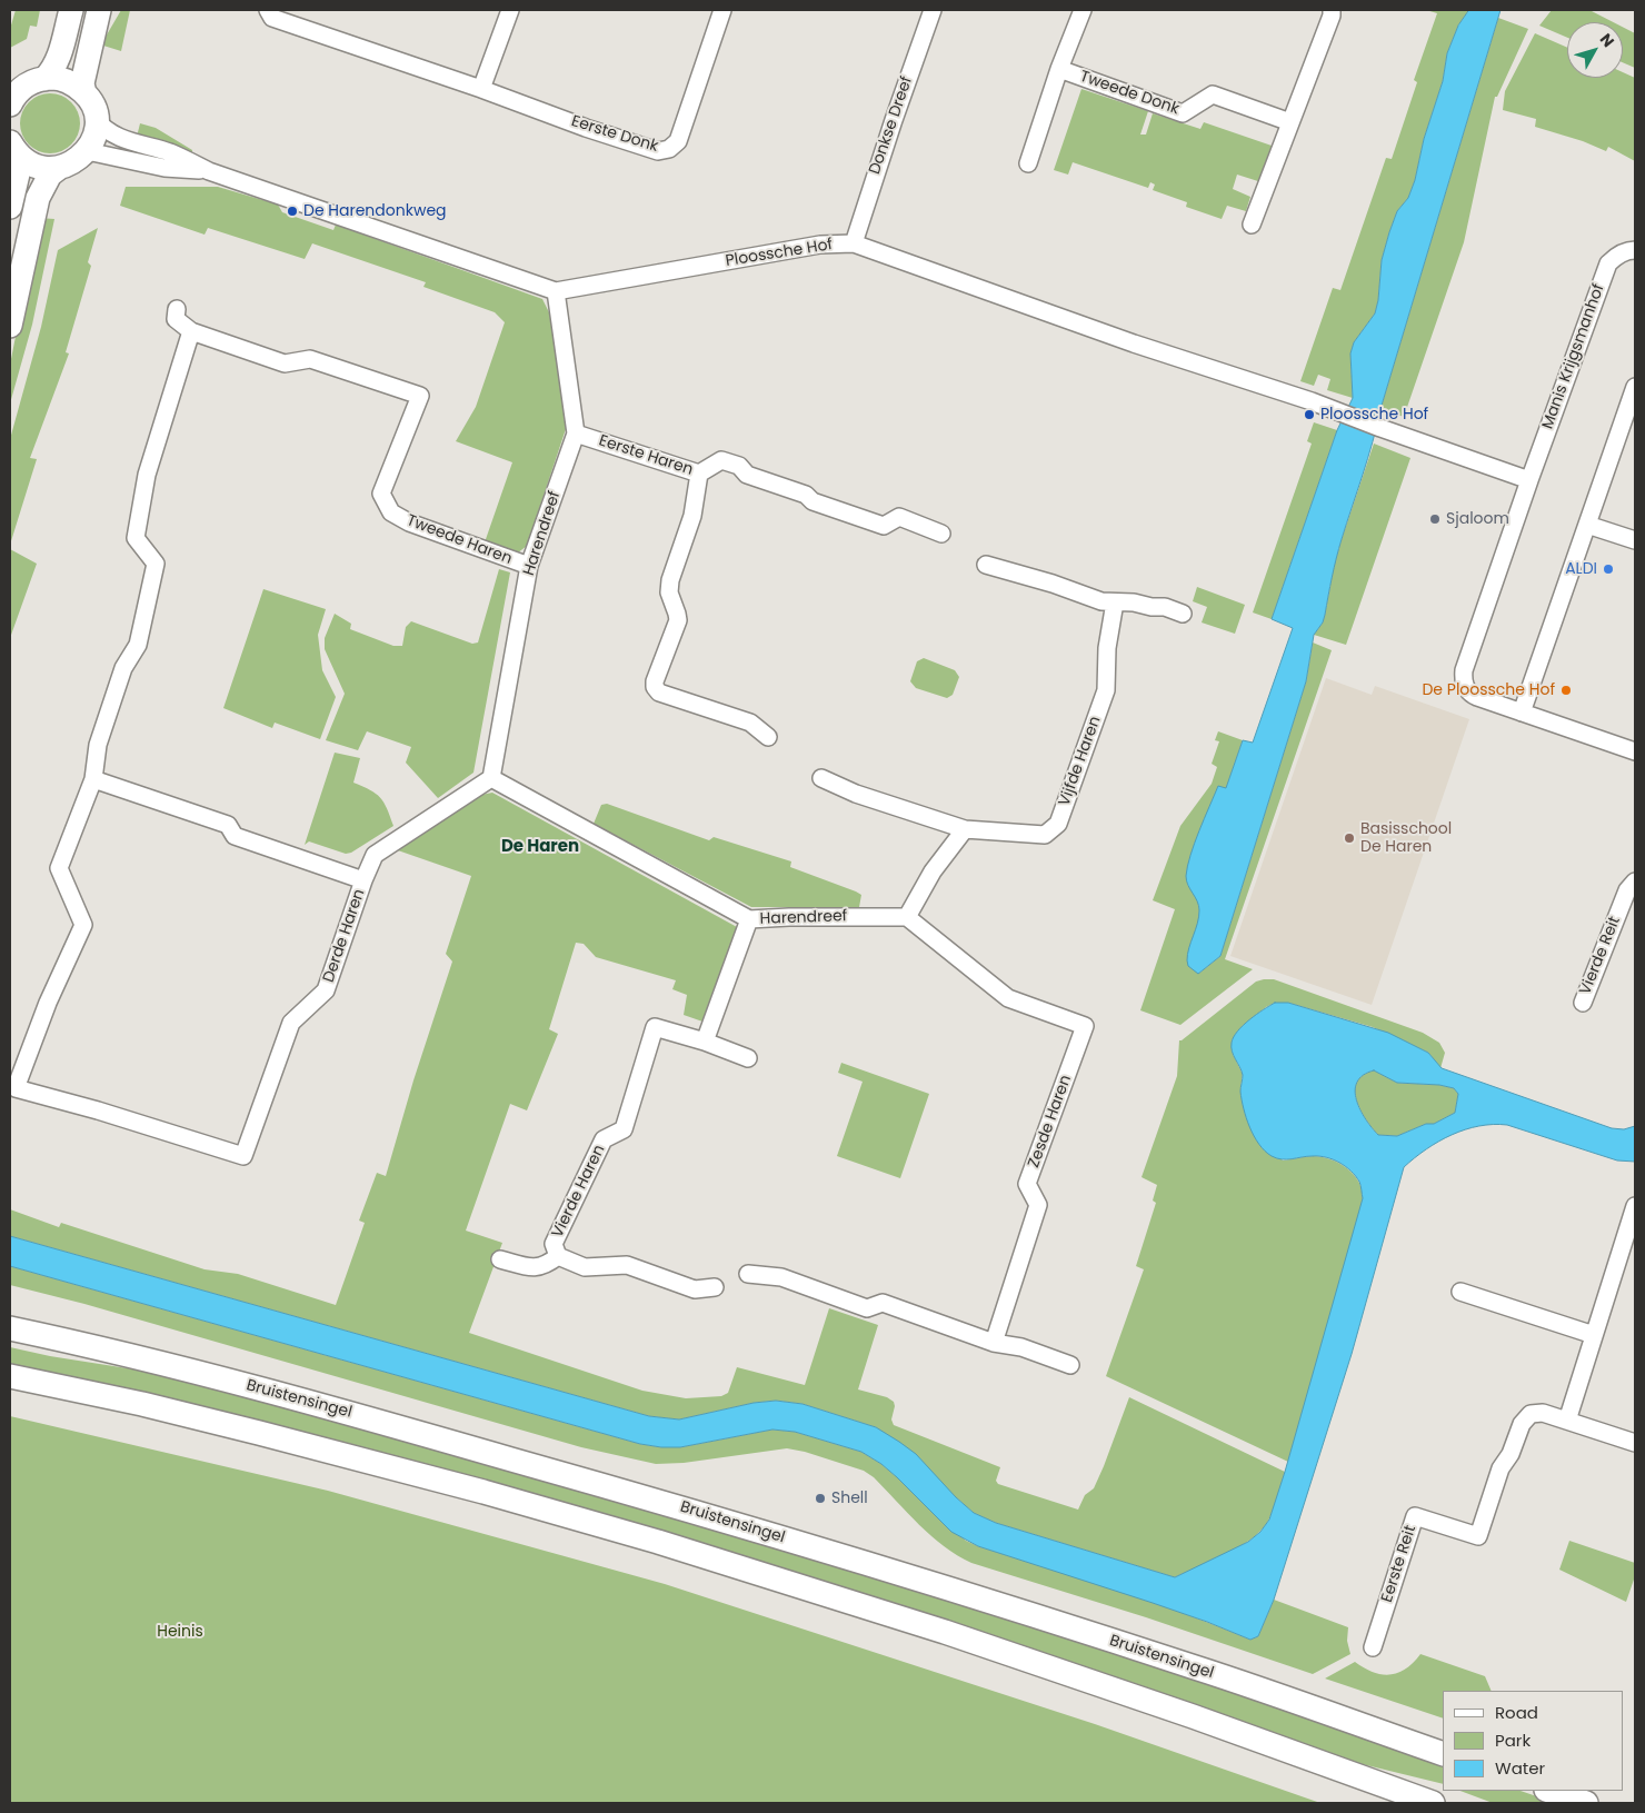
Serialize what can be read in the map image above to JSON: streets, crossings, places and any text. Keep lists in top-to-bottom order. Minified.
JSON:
{"streets":{"main road":["Bruistensingel"],"street":["Tweede Donk","Donkse Dreef","Eerste Donk","Ploossche Hof","Manis Krijgsmanhof","Eerste Haren","Harendreef","Tweede Haren","Vijfde Haren","Derde Haren","Vierde Reit","Zesde Haren","Vierde Haren","Eerste Reit"]},"crossings":[["Donkse Dreef","Ploossche Hof"],["Ploossche Hof","Manis Krijgsmanhof"],["Ploossche Hof","Harendreef"],["Eerste Haren","Harendreef"],["Harendreef","Tweede Haren"],["Harendreef","Zesde Haren"],["Tweede Haren","Derde Haren"]],"districts":["De Haren"],"parks":["Heinis"],"places":["De Harendonkweg","Ploossche Hof","Sjaloom","ALDI","De Ploossche Hof","Basisschool De Haren","Shell"],"legend":["Road","Park","Water"],"north":"top right"}
